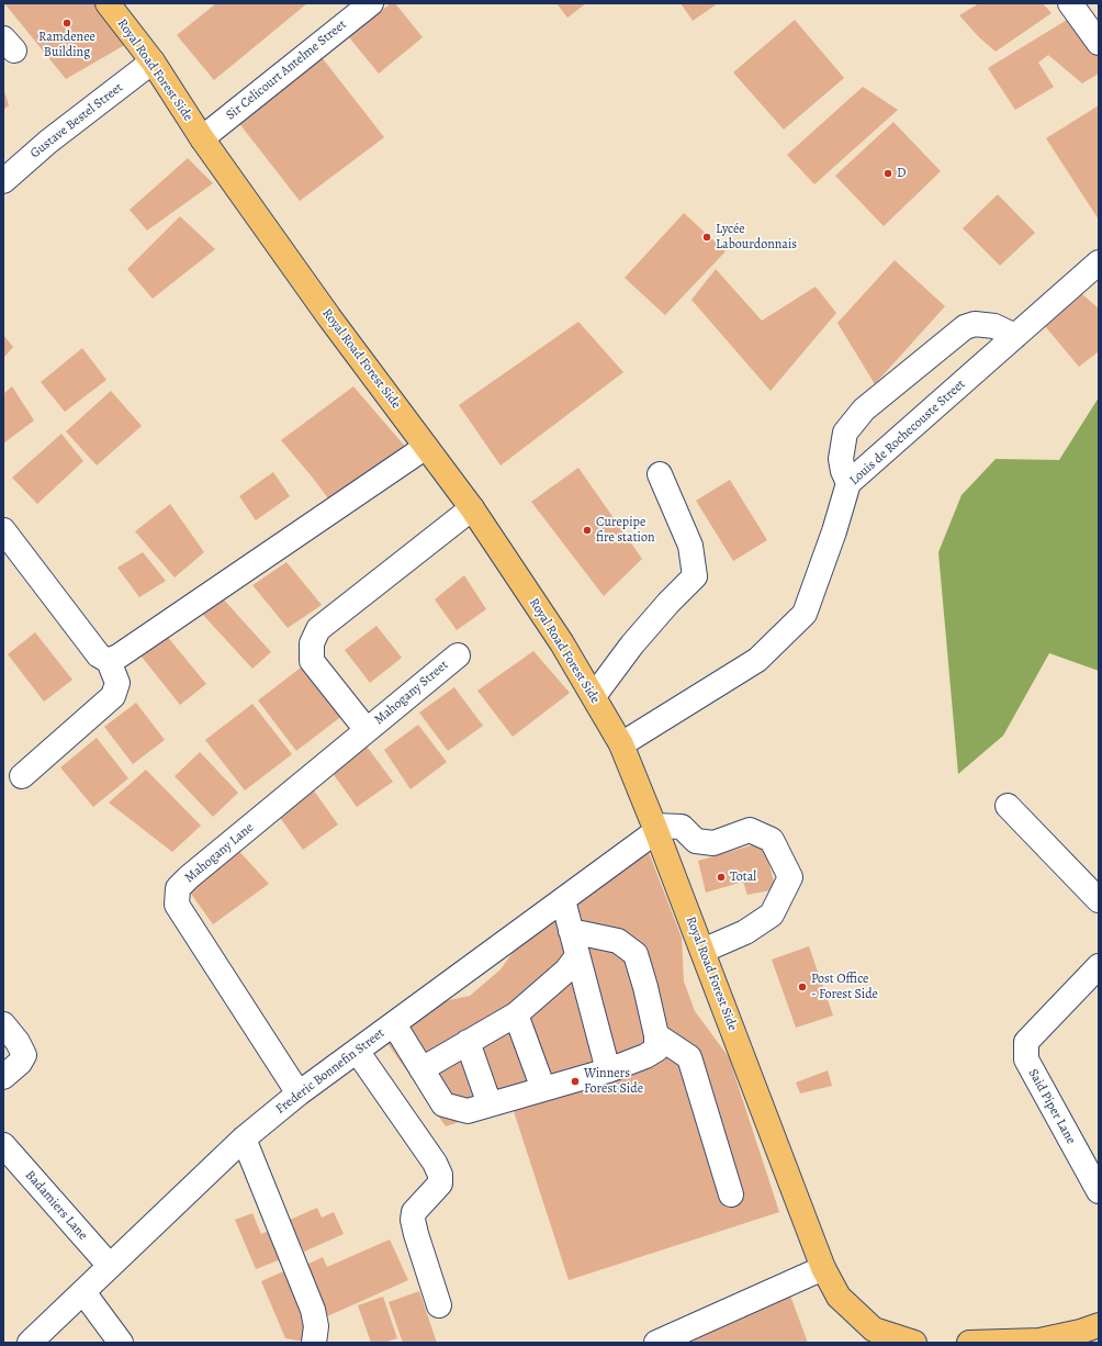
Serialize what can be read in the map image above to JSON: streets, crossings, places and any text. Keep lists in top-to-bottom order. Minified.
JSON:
{"streets":{"main road":["Royal Road Forest Side"],"street":["Sir Celicourt Antelme Street","Gustave Bestel Street","Louis de Rochecouste Street","Mahogany Street","Mahogany Lane","Frederic Bonnefin Street","Said Piper Lane","Badamiers Lane"]},"crossings":[["Royal Road Forest Side","Sir Celicourt Antelme Street"],["Royal Road Forest Side","Gustave Bestel Street"],["Royal Road Forest Side","Louis de Rochecouste Street"],["Royal Road Forest Side","Frederic Bonnefin Street"],["Mahogany Street","Mahogany Lane"],["Mahogany Lane","Frederic Bonnefin Street"],["Frederic Bonnefin Street","Badamiers Lane"]],"places":["Ramdenee Building","D","Lycée Labourdonnais","Curepipe fire station","Total","Post Office - Forest Side","Winners Forest Side"]}
